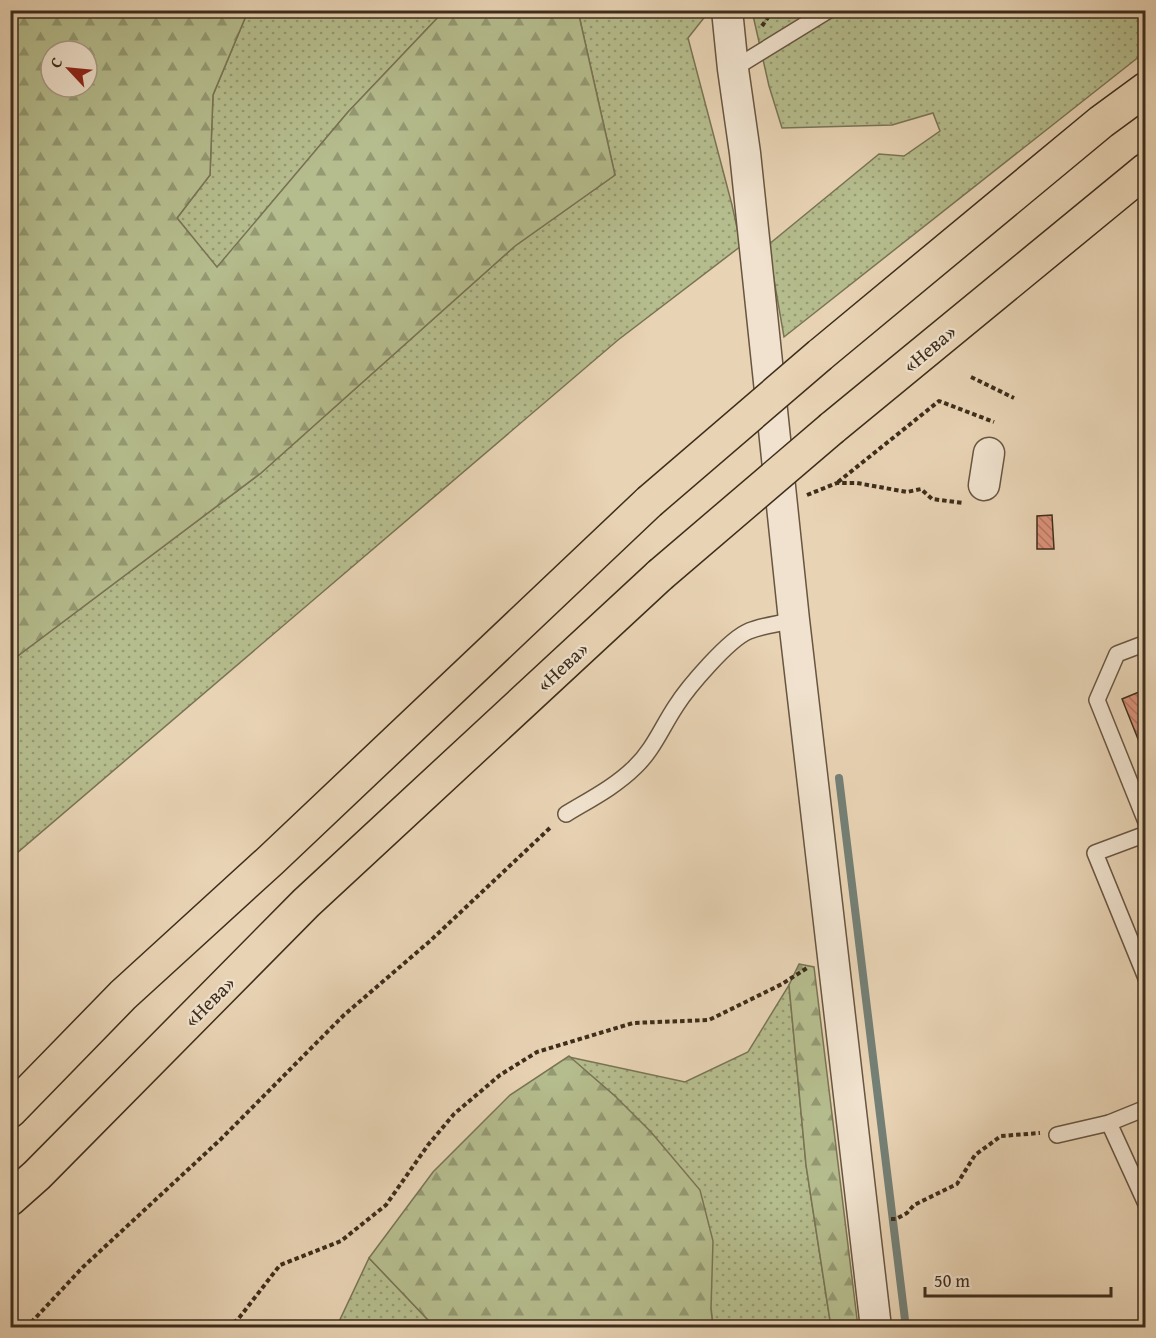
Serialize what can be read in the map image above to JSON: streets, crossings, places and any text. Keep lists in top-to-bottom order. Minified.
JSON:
{"streets":{"highway":["«Нева»"]},"scale_bar":"50 m","north":"top left"}
